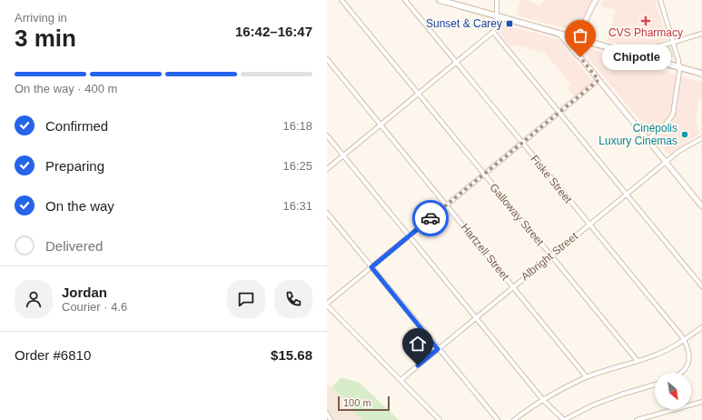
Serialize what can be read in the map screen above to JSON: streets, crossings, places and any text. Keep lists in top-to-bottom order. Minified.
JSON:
{"streets":{"street":["Fiske Street","Galloway Street","Hartzell Street","Albright Street"]},"crossings":[["Fiske Street","Albright Street"],["Galloway Street","Albright Street"],["Hartzell Street","Albright Street"]],"places":{"health":["CVS Pharmacy"],"transit":["Sunset & Carey"],"other":["Chipotle","Cinépolis Luxury Cinemas"]},"scale_bar":"100 m","north":"bottom right","page":{"heading":["3 min","Arriving in","16:42–16:47"],"panel":["Jordan","Courier · 4.6","Order #6810","$15.68"],"bubble":"Chipotle","bar":"On the way · 400 m","list":[["Confirmed","16:18"],["Preparing","16:25"],["On the way","16:31"],"Delivered"],"scale":"100 m"}}
